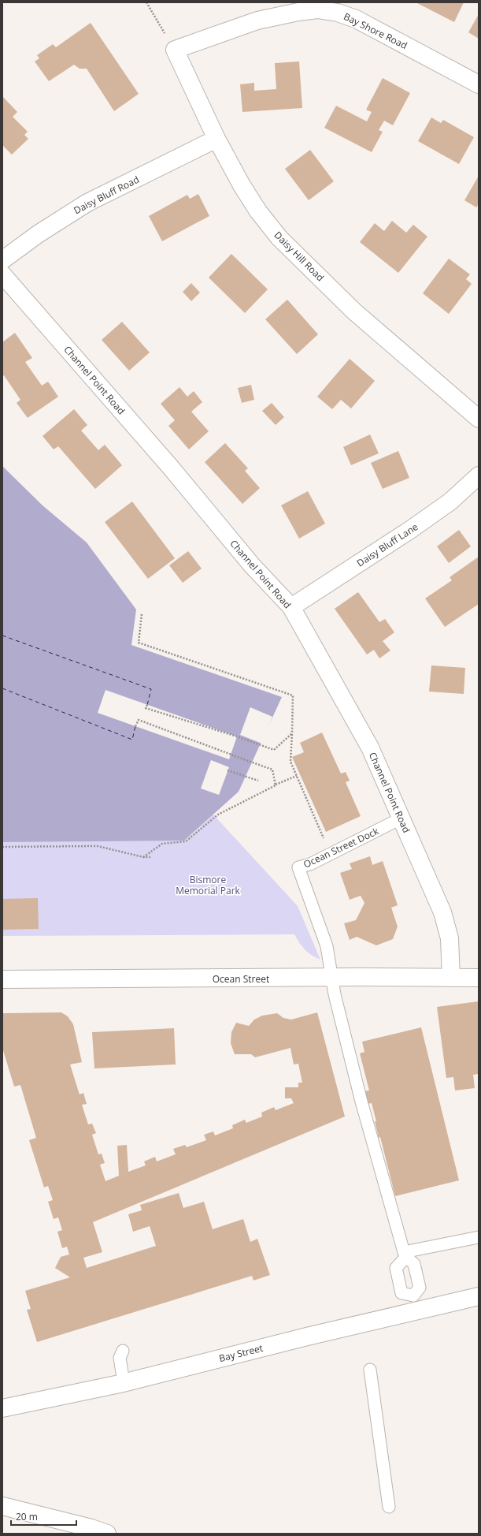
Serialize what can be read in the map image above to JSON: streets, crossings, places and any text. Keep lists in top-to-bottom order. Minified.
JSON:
{"streets":{"street":["Bay Shore Road","Daisy Bluff Road","Daisy Hill Road","Channel Point Road","Daisy Bluff Lane","Ocean Street","Bay Street"],"lane":["Ocean Street Dock"]},"crossings":[["Bay Shore Road","Daisy Hill Road"],["Daisy Bluff Road","Daisy Hill Road"],["Channel Point Road","Daisy Bluff Lane"],["Channel Point Road","Ocean Street Dock"],["Channel Point Road","Ocean Street"],["Ocean Street Dock","Ocean Street"]],"parks":["Bismore Memorial Park"],"scale_bar":"20 m"}
